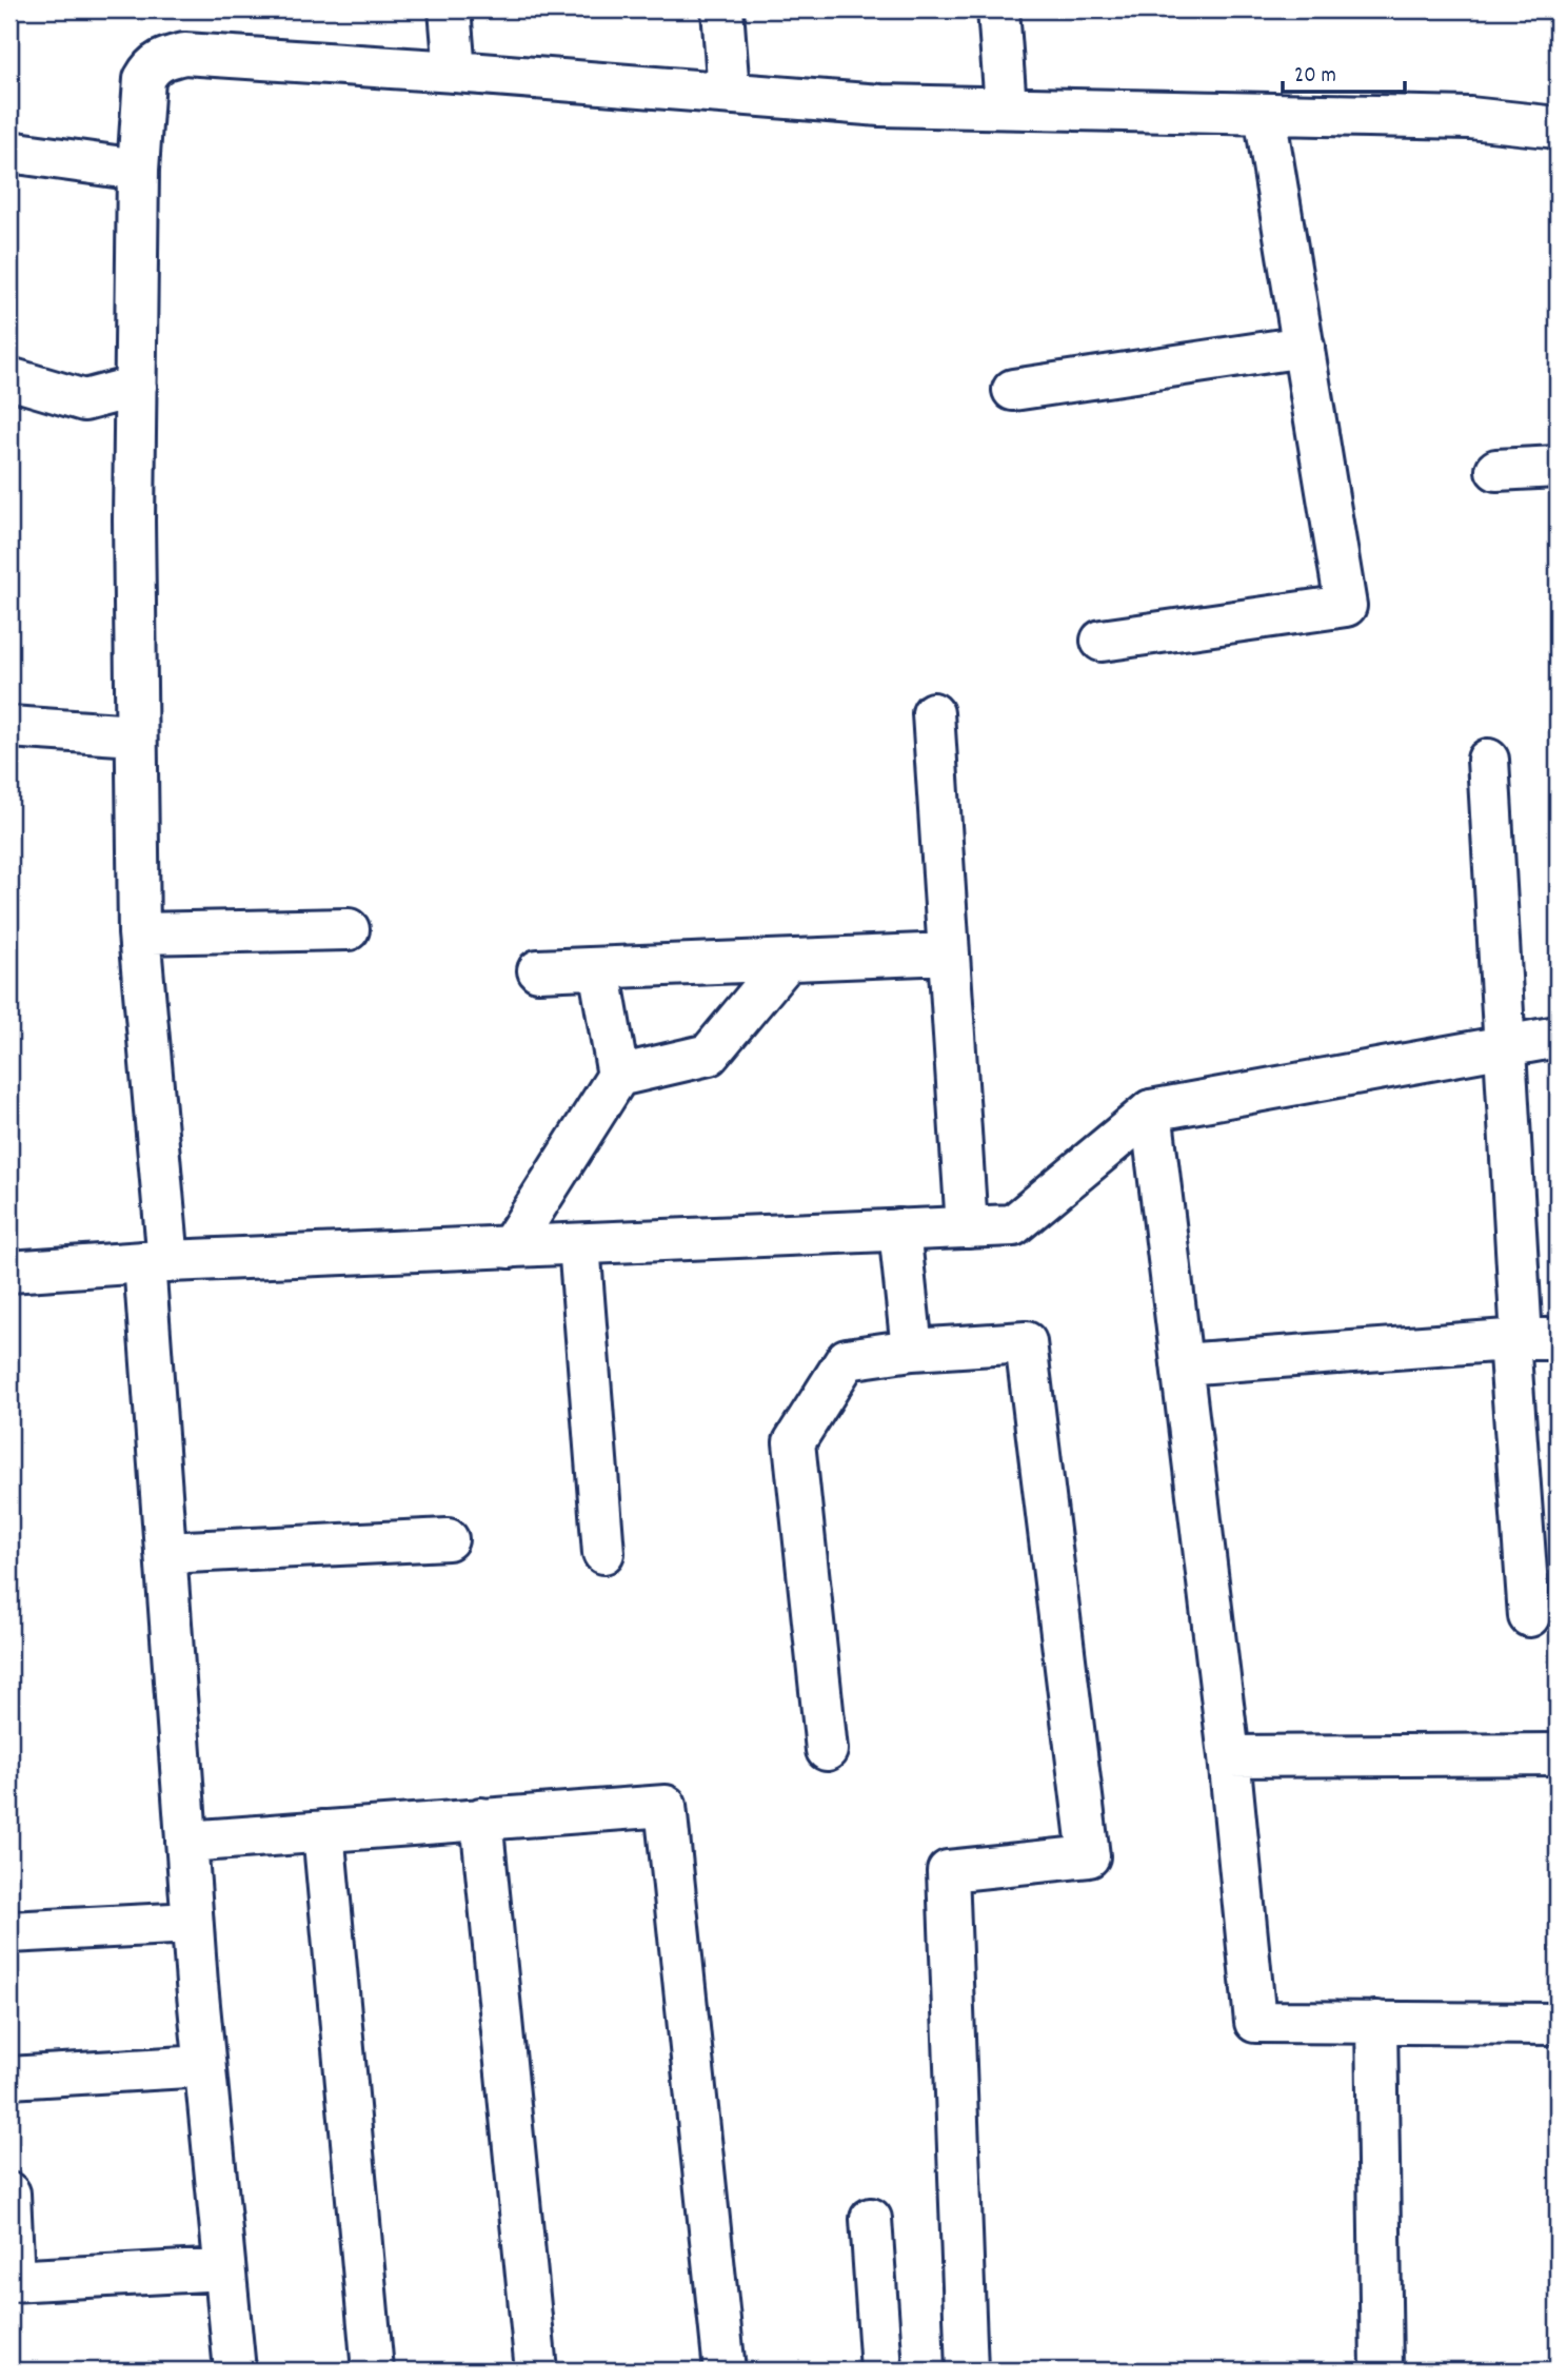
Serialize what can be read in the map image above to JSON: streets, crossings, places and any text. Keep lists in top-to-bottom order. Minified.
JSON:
{"scale_bar":"20 m"}
